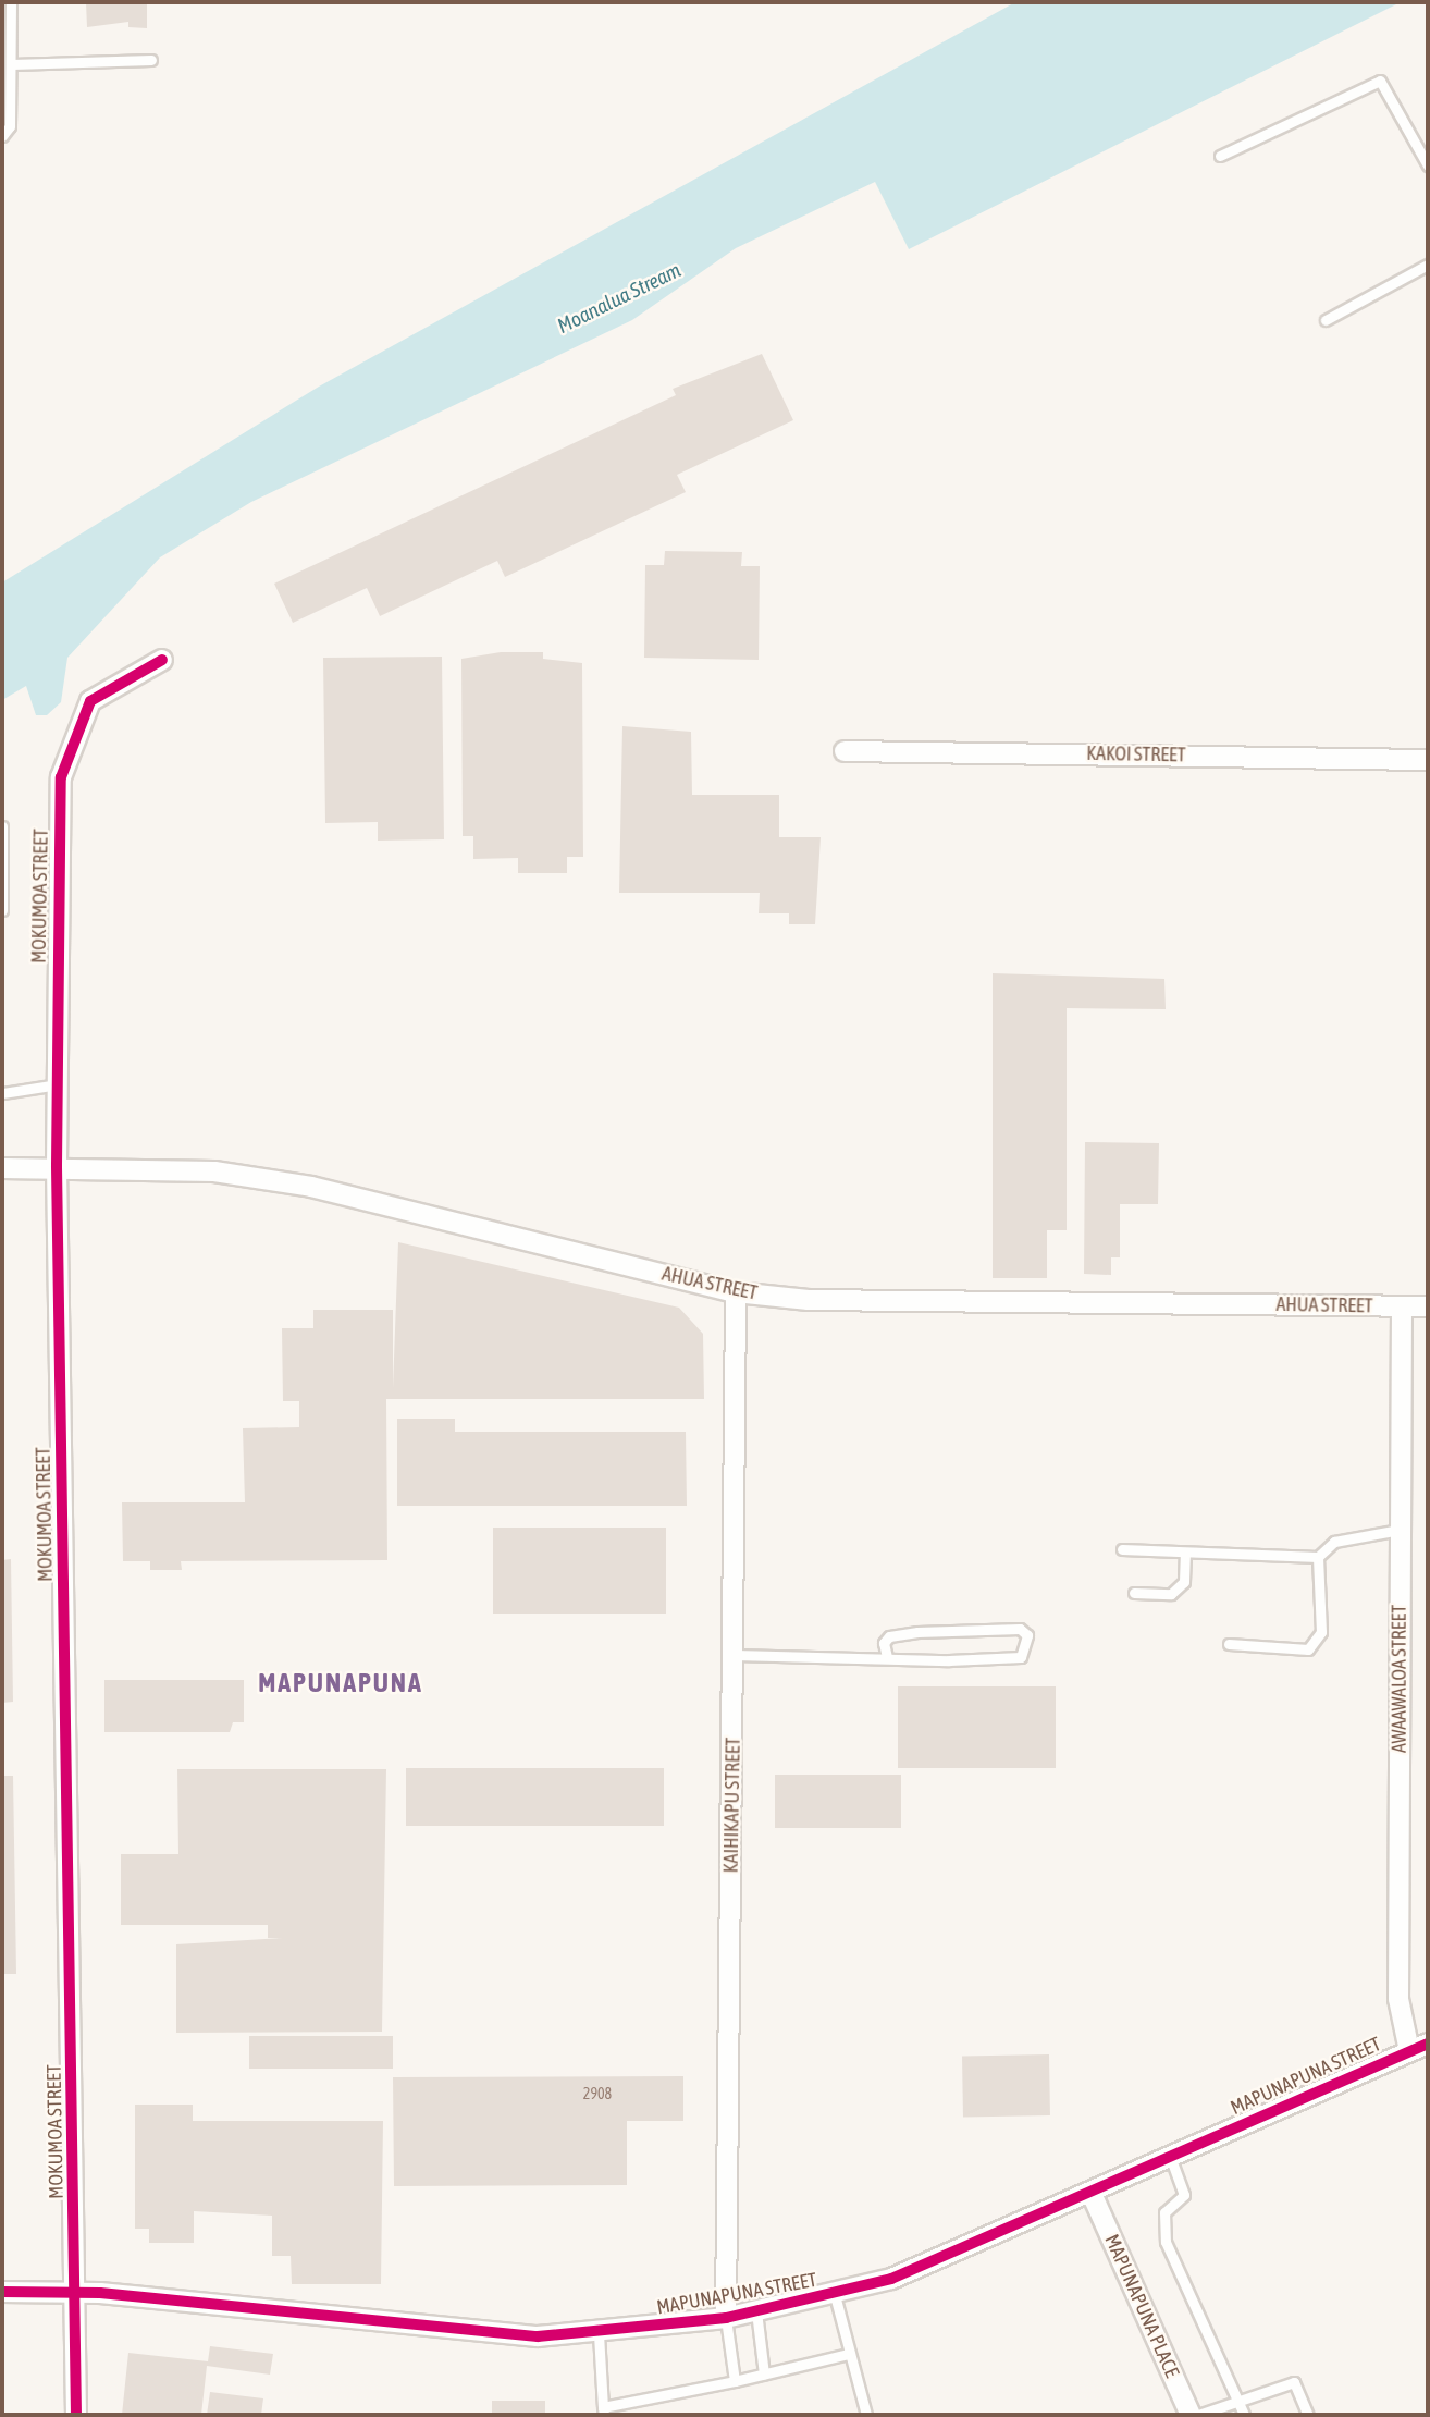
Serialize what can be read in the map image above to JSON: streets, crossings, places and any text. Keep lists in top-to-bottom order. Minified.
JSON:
{"streets":{"street":["KAKOI STREET","MOKUMOA STREET","AHUA STREET","AWAAWALOA STREET","KAIHIKAPU STREET","MAPUNAPUNA STREET","MAPUNAPUNA PLACE"]},"crossings":[["MOKUMOA STREET","AHUA STREET"],["MOKUMOA STREET","MAPUNAPUNA STREET"],["AHUA STREET","AWAAWALOA STREET"],["AHUA STREET","KAIHIKAPU STREET"],["AWAAWALOA STREET","MAPUNAPUNA STREET"],["KAIHIKAPU STREET","MAPUNAPUNA STREET"],["MAPUNAPUNA STREET","MAPUNAPUNA PLACE"]],"districts":["MAPUNAPUNA"],"water":["Moanalua Stream"],"house_numbers":["2908"]}
